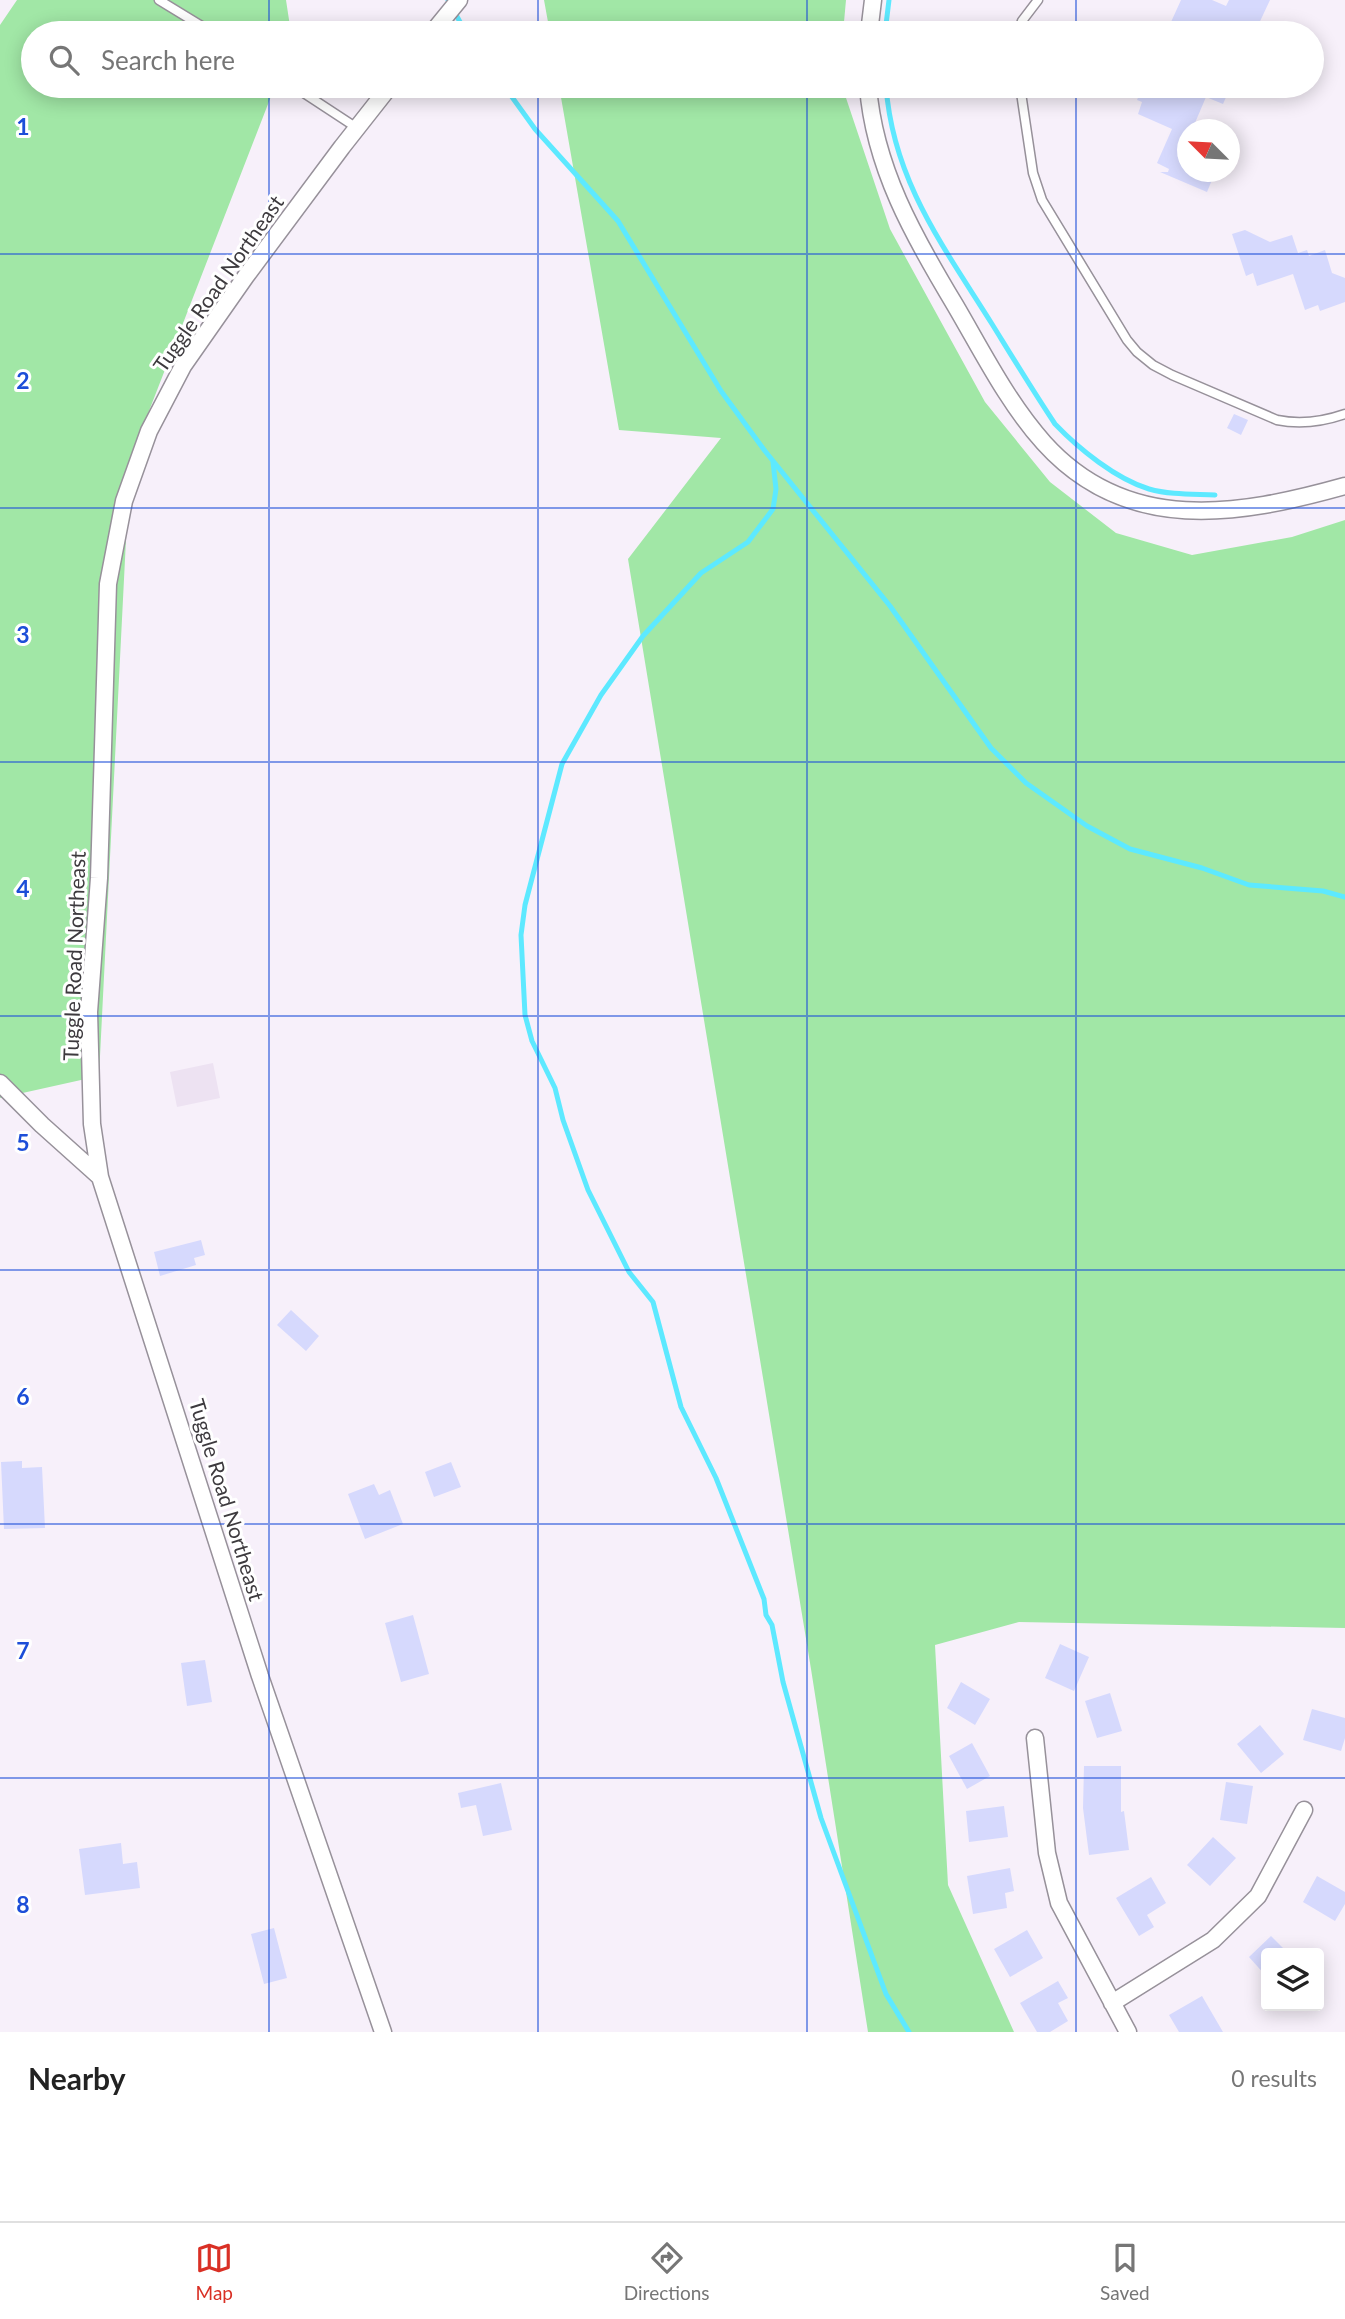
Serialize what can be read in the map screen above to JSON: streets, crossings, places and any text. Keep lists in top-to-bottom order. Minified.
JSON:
{"streets":{"street":["Tuggle Road Northeast"]},"north":"top left","page":{"search":"Search here","heading":["Nearby","0 results"],"nav":["Map","Directions","Saved"]},"grid":{"rows":["1","2","3","4","5","6","7","8"]}}
